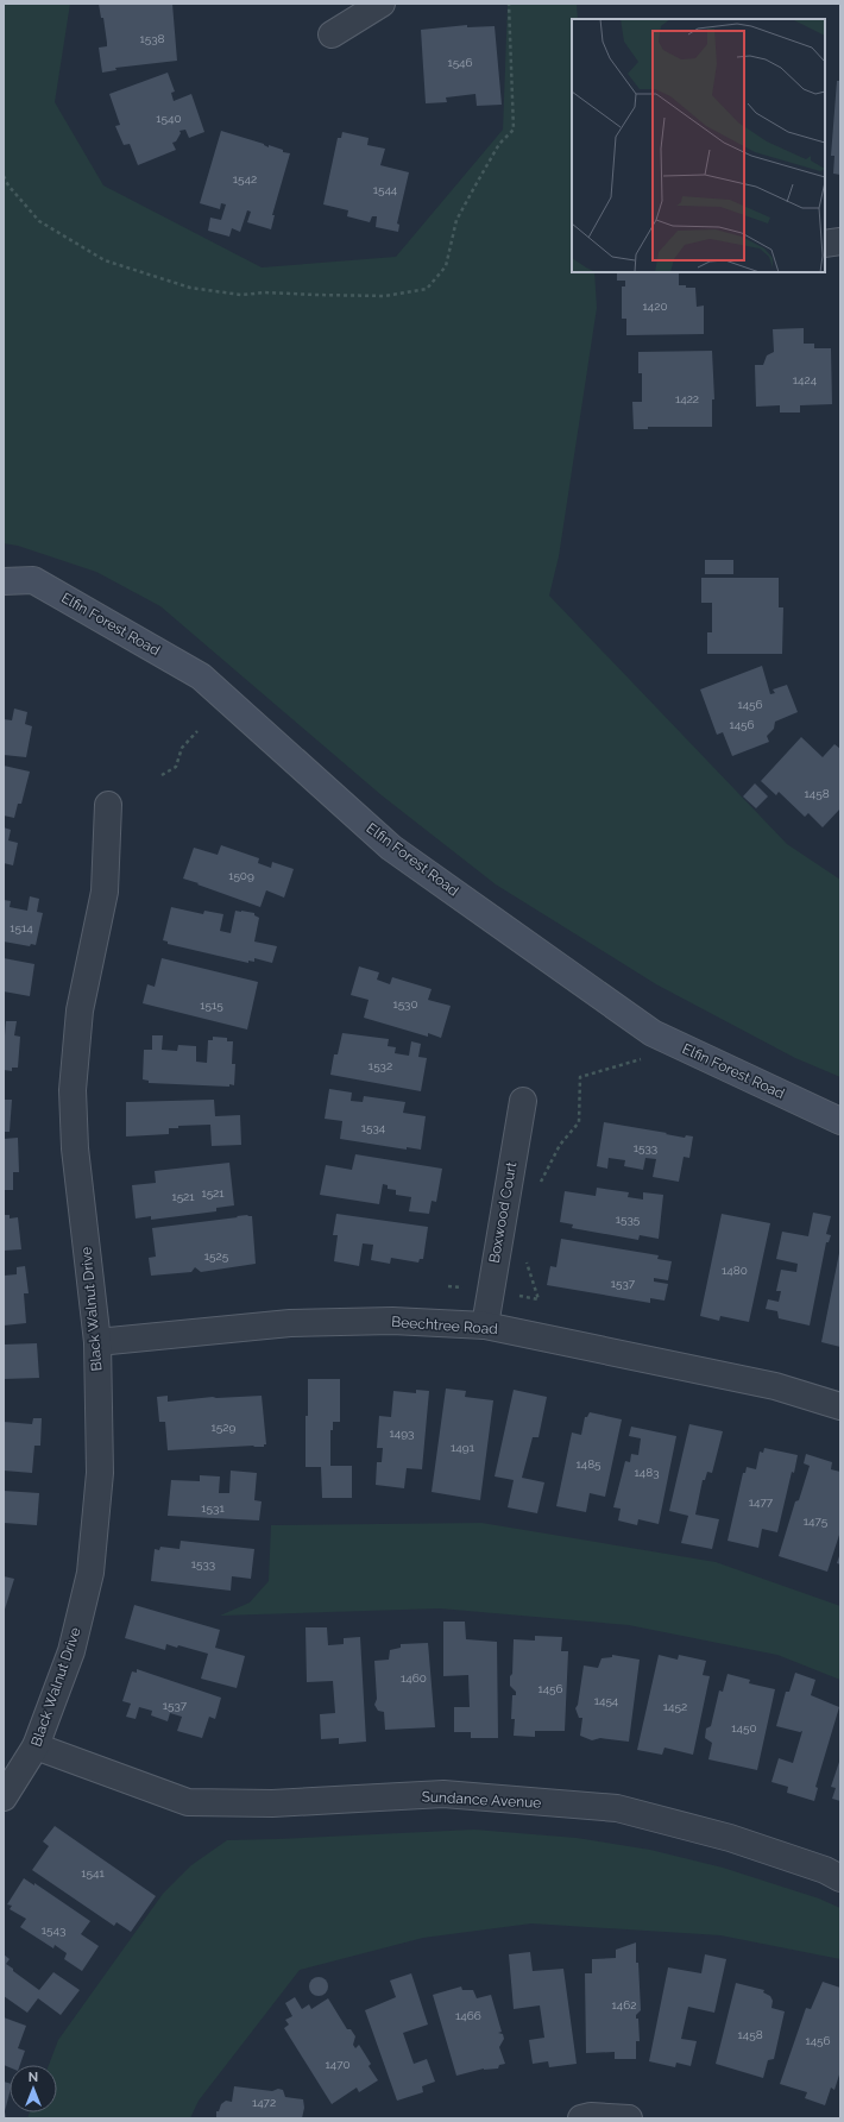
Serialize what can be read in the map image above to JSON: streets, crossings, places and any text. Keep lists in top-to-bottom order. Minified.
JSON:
{"streets":{"street":["Elfin Forest Road","Boxwood Court","Black Walnut Drive","Beechtree Road","Sundance Avenue"]},"crossings":[["Boxwood Court","Beechtree Road"],["Black Walnut Drive","Beechtree Road"],["Black Walnut Drive","Sundance Avenue"]],"house_numbers":["1538","1546","1540","1542","1544","1420","1424","1422","1456","1456","1458","1509","1514","1530","1515","1532","1534","1533","1521","1521","1535","1525","1480","1537","1529","1493","1491","1485","1483","1477","1531","1475","1533","1460","1456","1454","1537","1452","1450","1541","1543","1462","1466","1458","1456","1470","1472"],"north":"top"}
